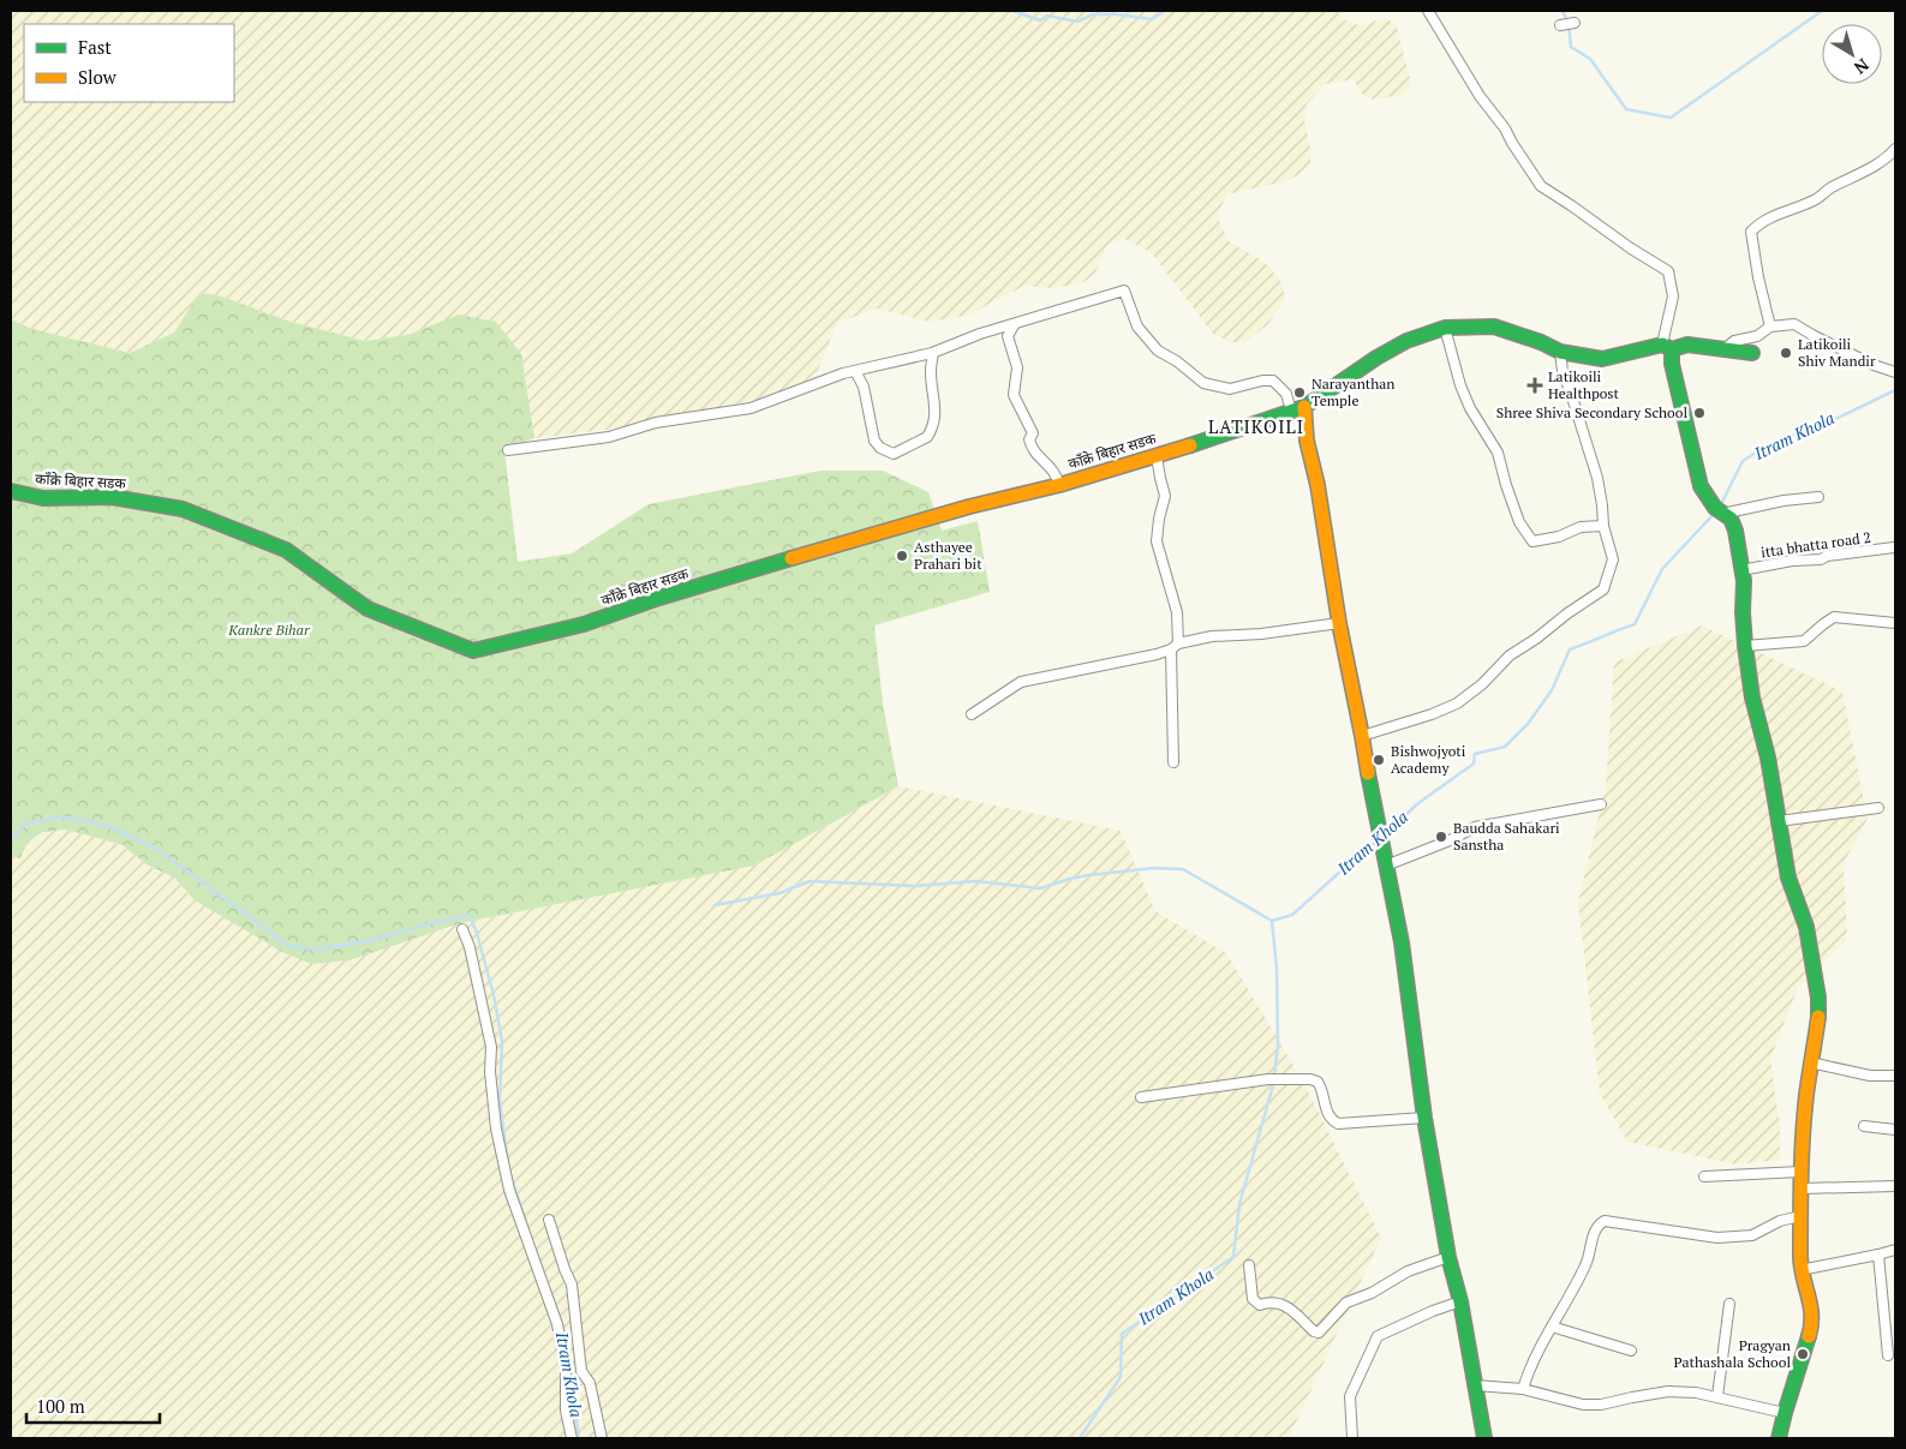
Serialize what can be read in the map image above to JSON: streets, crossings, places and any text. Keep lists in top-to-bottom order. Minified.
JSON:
{"streets":{"street":["काँक्रे बिहार सडक","itta bhatta road 2"]},"districts":["LATIKOILI"],"water":["Itram Khola"],"parks":["Kankre Bihar"],"places":{"other":["Latikoili Shiv Mandir","Narayanthan Temple","Shree Shiva Secondary School","Asthayee Prahari bit","Bishwojyoti Academy","Baudda Sahakari Sanstha","Pragyan Pathashala School"],"health":["Latikoili Healthpost"]},"legend":["Fast","Slow"],"scale_bar":"100 m","north":"bottom right"}
